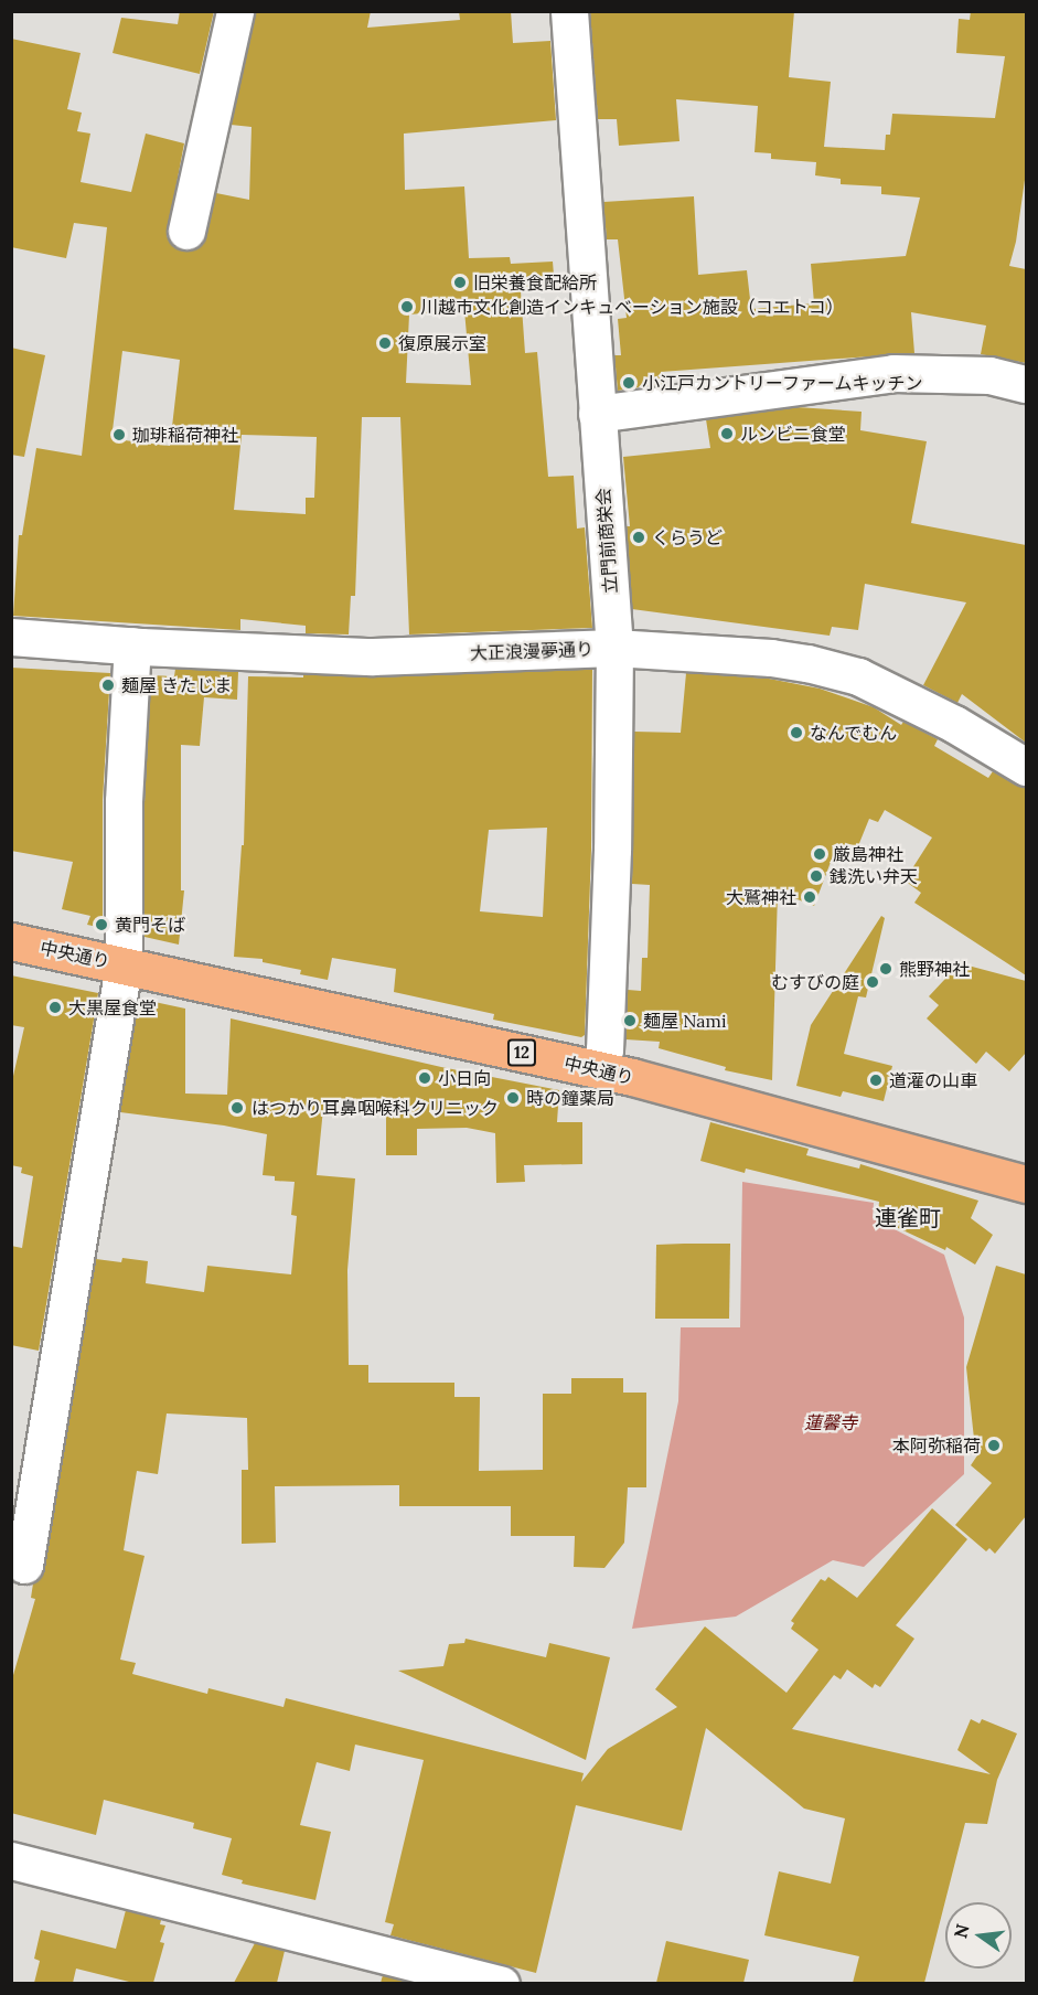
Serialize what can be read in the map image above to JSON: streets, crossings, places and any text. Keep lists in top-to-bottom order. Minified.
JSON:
{"streets":{"main road":["中央通り","12"],"street":["立門前商栄会","大正浪漫夢通り"]},"crossings":[["立門前商栄会","大正浪漫夢通り"],["立門前商栄会","中央通り"]],"districts":["連雀町"],"parks":["蓮馨寺"],"places":["旧栄養食配給所","川越市文化創造インキュベーション施設（コエトコ）","復原展示室","小江戸カントリーファームキッチン","ルンビニ食堂","珈琲稲荷神社","くらうど","麺屋 きたじま","なんでむん","厳島神社","銭洗い弁天","大鷲神社","黄門そば","熊野神社","むすびの庭","大黒屋食堂","麺屋 Nami","小日向","道灌の山車","時の鐘薬局","はつかり耳鼻咽喉科クリニック","本阿弥稲荷"],"north":"left"}
